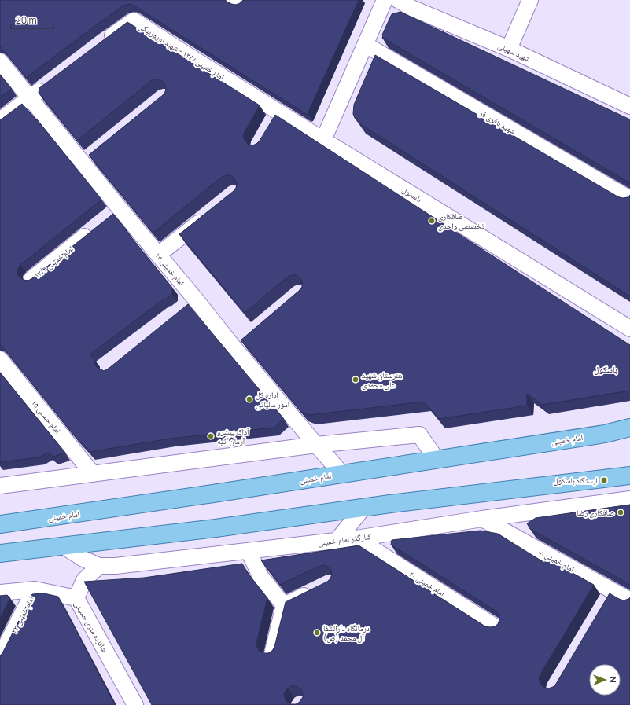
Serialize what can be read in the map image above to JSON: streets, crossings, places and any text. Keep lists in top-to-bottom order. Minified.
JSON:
{"streets":{"main road":["امام خمینی"],"street":["امام خمینی ۱۳/۷ - شهید نوروزبیگی","شهید سهیلی","شهید باقری فر","باسکول","امام خمینی ۱۳/۴","امام خمینی ۱۳","امام خمینی ۱۵","کنارگذر امام خمینی","امام خمینی ۱۸","امام خمینی ۲۰","امام خمینی ۲۲","شانزده متری حسینی"]},"crossings":[["امام خمینی ۱۳/۷ - شهید نوروزبیگی","باسکول"],["امام خمینی ۱۳","امام خمینی"],["کنارگذر امام خمینی","امام خمینی ۱۸"],["کنارگذر امام خمینی","امام خمینی ۲۰"],["امام خمینی ۲۲","شانزده متری حسینی"]],"districts":["باسکول"],"places":{"other":["صافکاری تخصصی واحدی","هنرستان شهید علی محمدی","اداره کل امور مالیاتی","آداک پیشرو آرمان آتیه","صافکاری رضا","درمانگاه دارالشفا آل محمد (ص)"],"transit":["ایستگاه باسکول"]},"scale_bar":"20 m","north":"right"}
